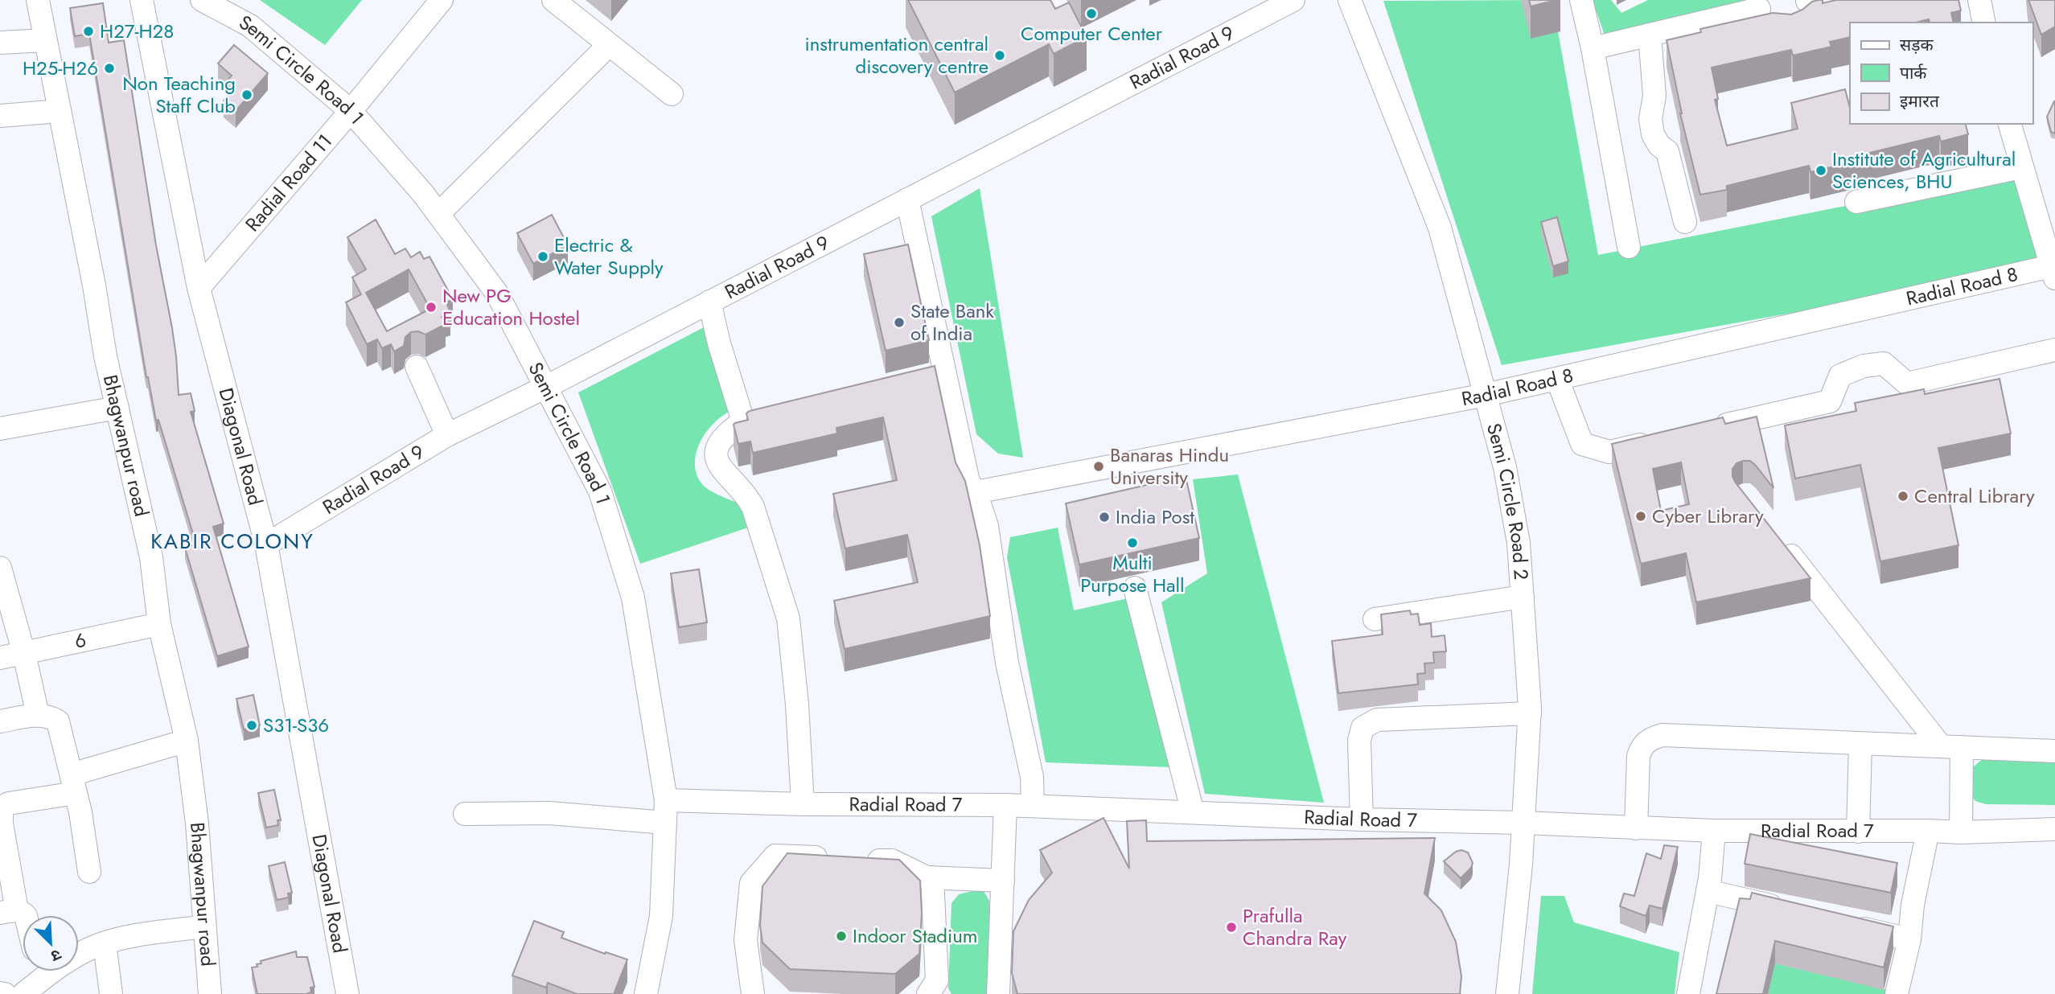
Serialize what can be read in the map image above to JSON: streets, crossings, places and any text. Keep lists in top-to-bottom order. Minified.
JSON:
{"streets":{"street":["Radial Road 9","Semi Circle Road 1","Radial Road 11","Radial Road 8","Bhagwanpur road","Diagonal Road","Semi Circle Road 2","6","Radial Road 7"]},"crossings":[["Radial Road 9","Semi Circle Road 1"],["Radial Road 9","Diagonal Road"],["Semi Circle Road 1","Radial Road 11"],["Semi Circle Road 1","Radial Road 7"],["Radial Road 11","Diagonal Road"],["Radial Road 8","Semi Circle Road 2"],["Bhagwanpur road","6"],["Semi Circle Road 2","Radial Road 7"]],"districts":["KABIR COLONY"],"places":["Computer Center","H27-H28","instrumentation central discovery centre","H25-H26","Non Teaching Staff Club","Institute of Agricultural Sciences, BHU","Electric & Water Supply","New PG Education Hostel","State Bank of India","Banaras Hindu University","Central Library","Cyber Library","India Post","Multi Purpose Hall","S31-S36","Prafulla Chandra Ray","Indoor Stadium"],"legend":["सड़क","पार्क","इमारत"],"north":"bottom right"}
